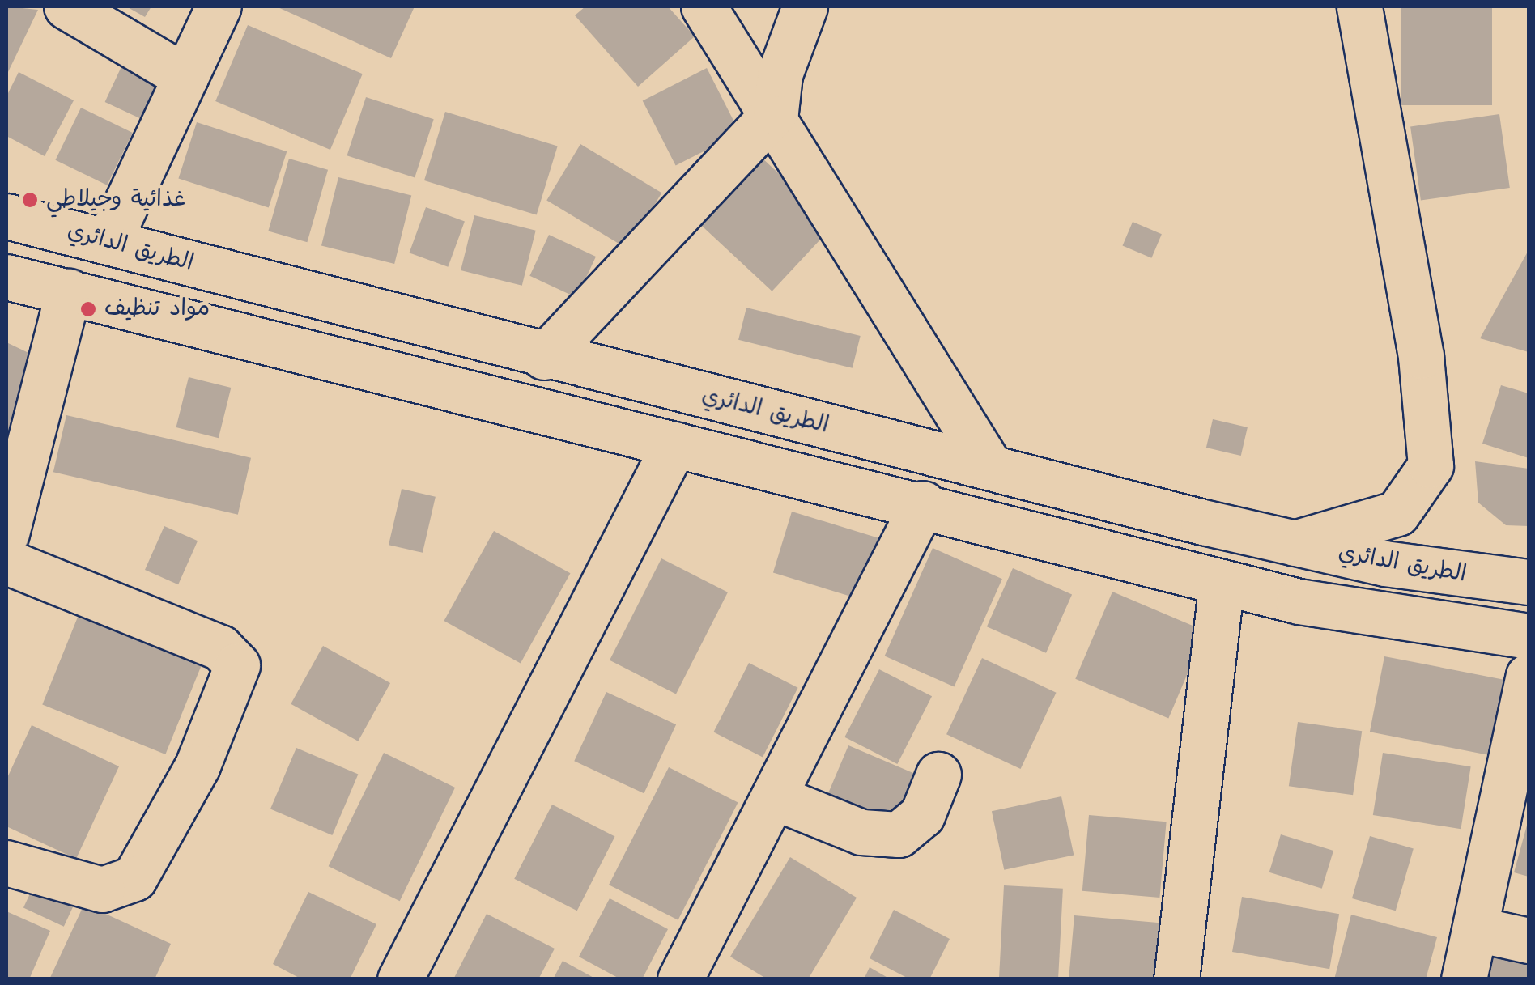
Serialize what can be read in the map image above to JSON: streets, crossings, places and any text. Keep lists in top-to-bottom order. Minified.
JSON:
{"streets":{"street":["الطريق الدائري"]},"places":["غذائية وجيلاطي","مواد تنظيف"]}
